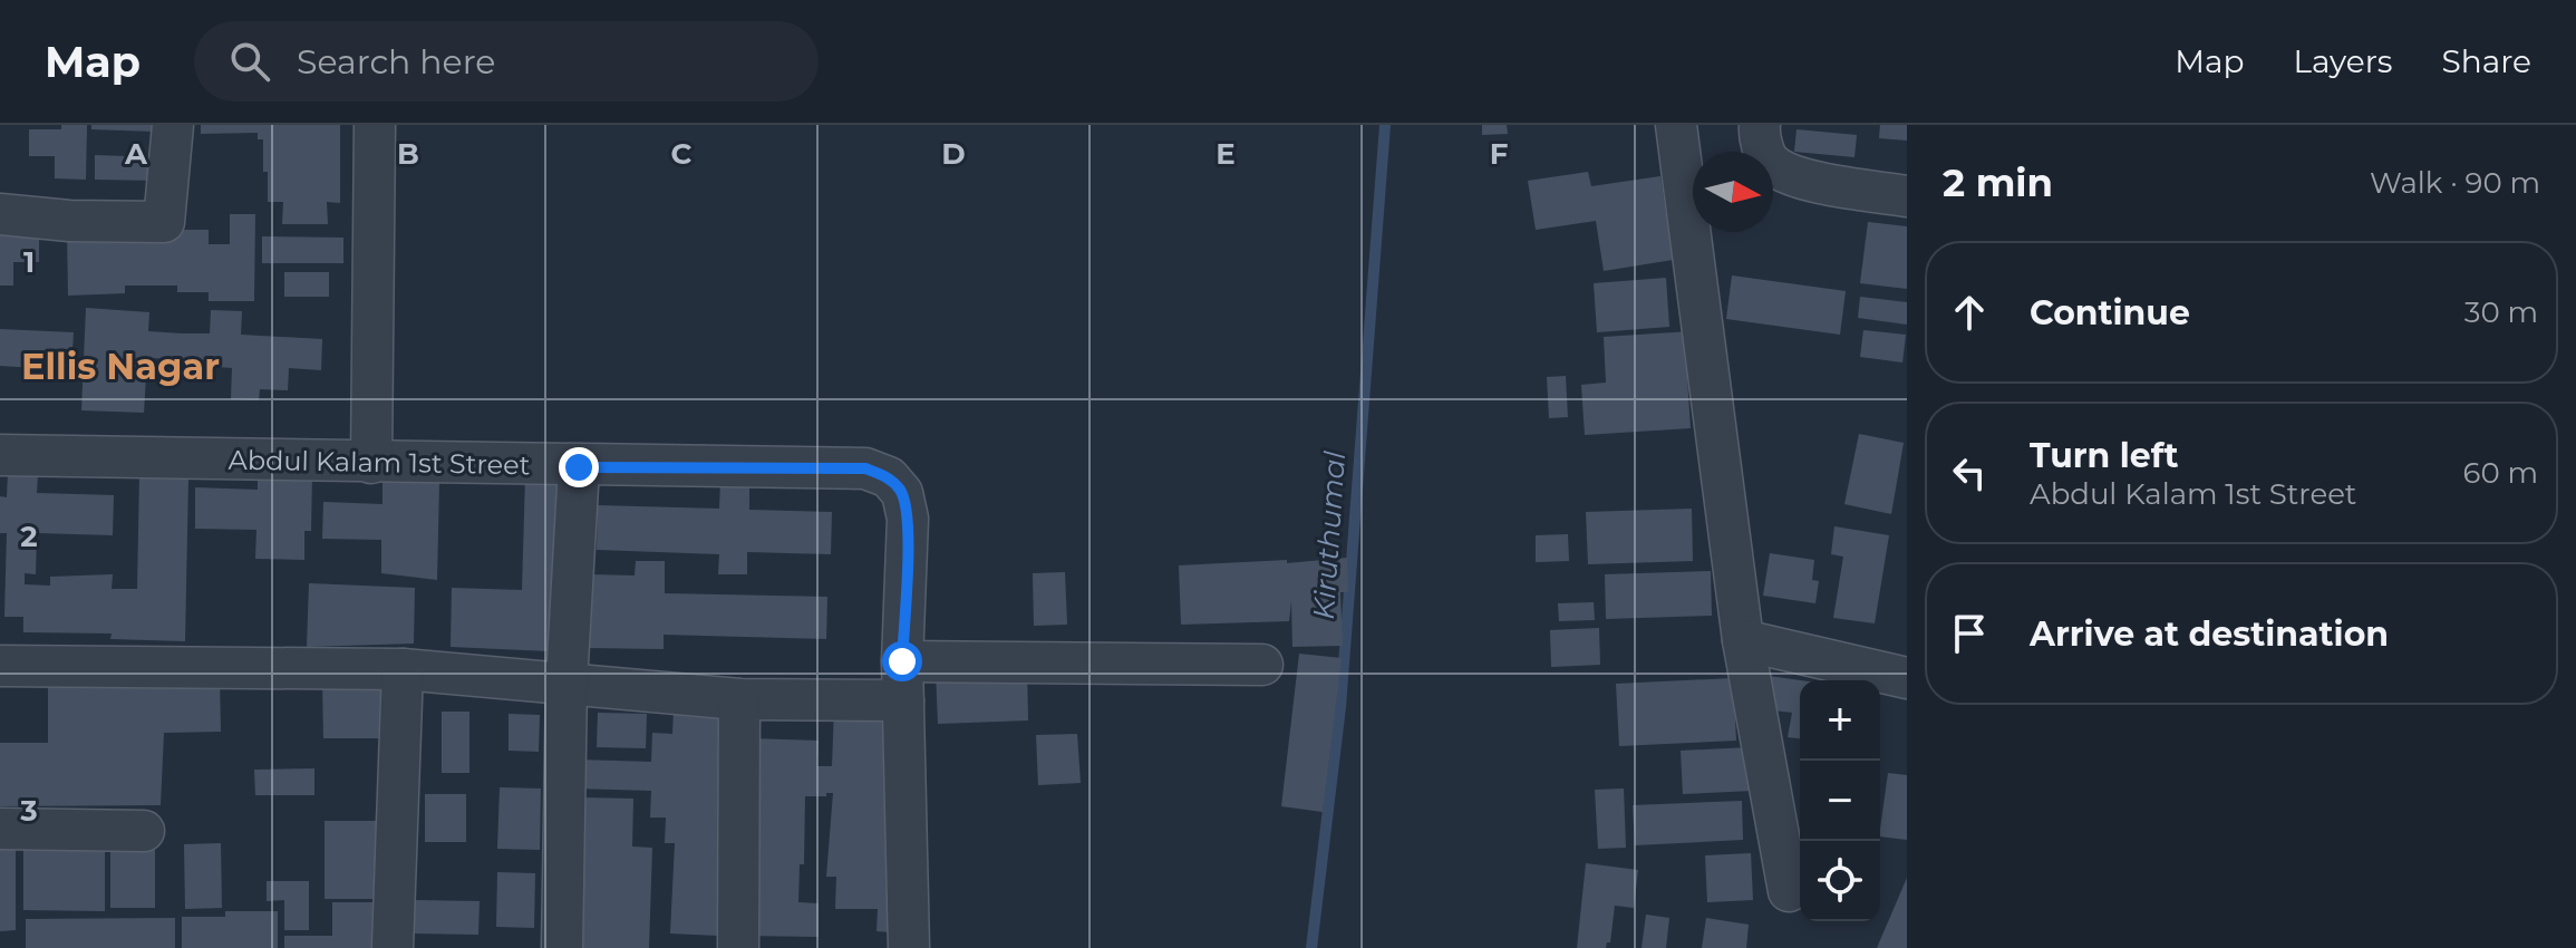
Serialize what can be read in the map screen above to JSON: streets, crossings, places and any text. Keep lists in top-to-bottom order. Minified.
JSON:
{"streets":{"street":["Abdul Kalam 1st Street"]},"districts":["Ellis Nagar"],"water":["Kiruthumal"],"north":"right","page":{"header":"Map","search":"Search here","nav":["Map","Layers","Share"],"heading":["2 min","Walk · 90 m"],"list":[["Continue","30 m"],["Turn left","Abdul Kalam 1st Street","60 m"],"Arrive at destination"],"map_buttons":["+","−"]},"grid":{"columns":["A","B","C","D","E","F"],"rows":["1","2","3"]}}
